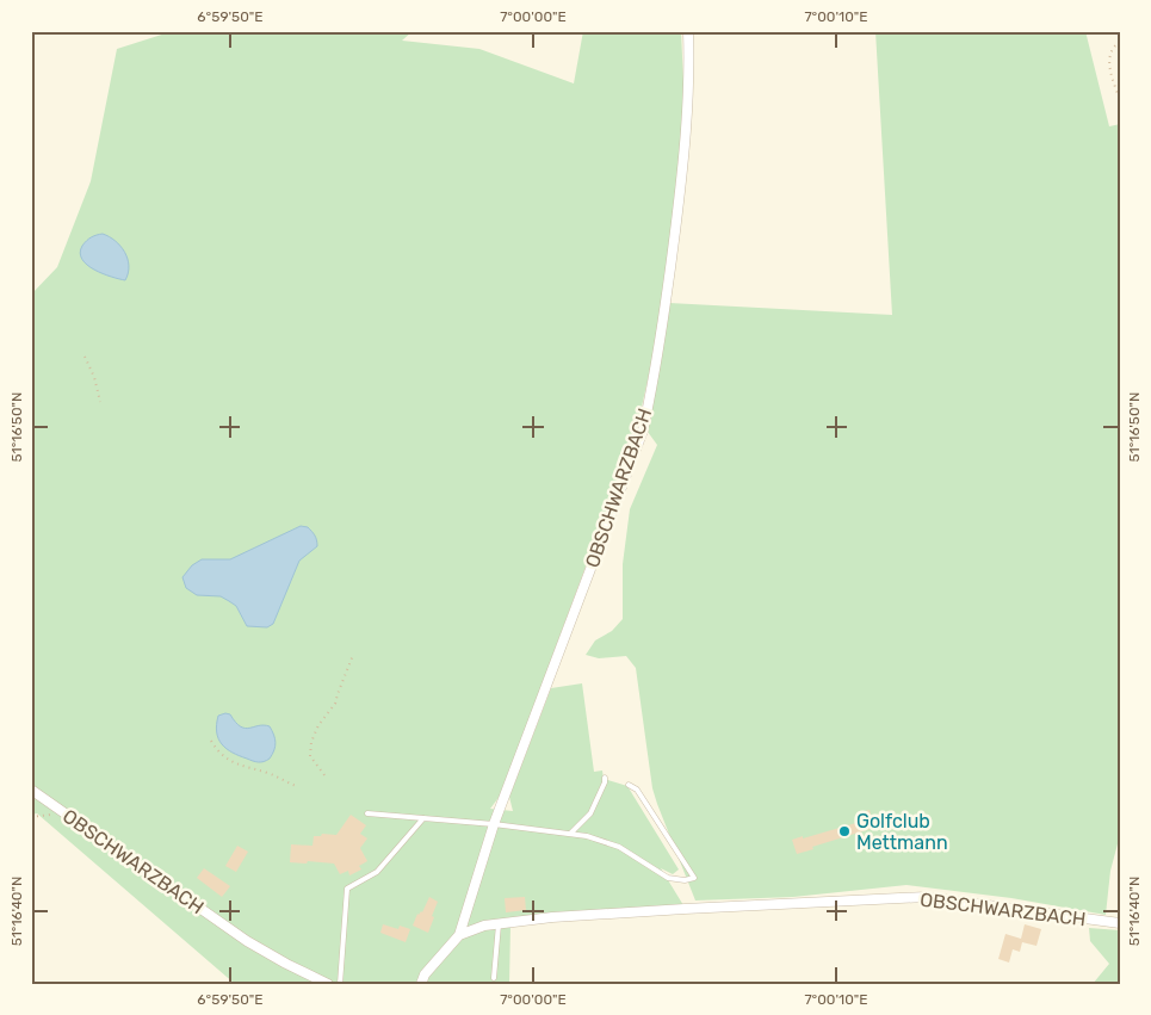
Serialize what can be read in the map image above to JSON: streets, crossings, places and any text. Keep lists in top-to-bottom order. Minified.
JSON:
{"streets":{"street":["OBSCHWARZBACH"]},"places":["Golfclub Mettmann"],"coordinates":["6°59'50\"E","7°00'00\"E","7°00'10\"E","51°16'50\"N","51°16'40\"N"]}
